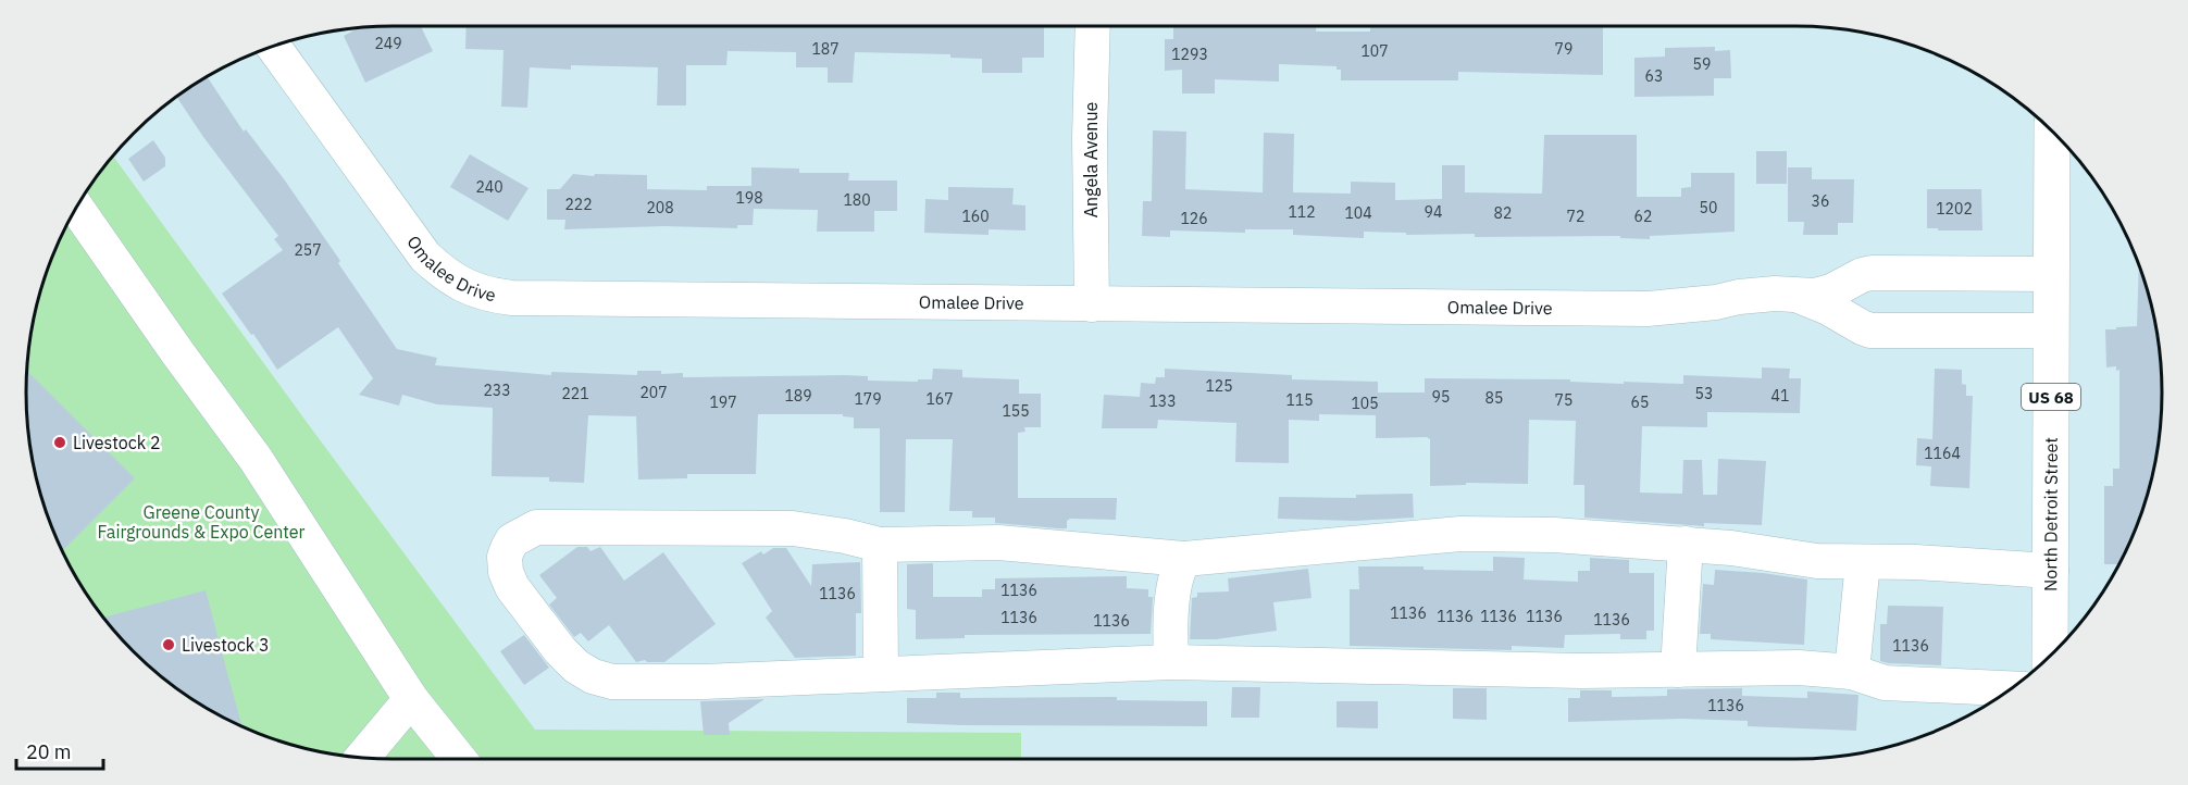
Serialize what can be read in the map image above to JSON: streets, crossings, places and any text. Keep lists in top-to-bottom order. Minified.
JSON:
{"streets":{"highway":["US 68","North Detroit Street"],"street":["Angela Avenue","Omalee Drive"]},"crossings":[["Angela Avenue","Omalee Drive"],["Omalee Drive","North Detroit Street"]],"parks":["Greene County Fairgrounds & Expo Center"],"places":["Livestock 2","Livestock 3"],"house_numbers":["249","187","79","107","1293","59","63","240","198","180","36","222","208","50","1202","112","94","104","82","160","72","62","126","257","125","233","207","221","53","189","41","95","85","179","167","115","75","133","197","65","105","155","1164","1136","1136","1136","1136","1136","1136","1136","1136","1136","1136","1136"],"scale_bar":"20 m"}
